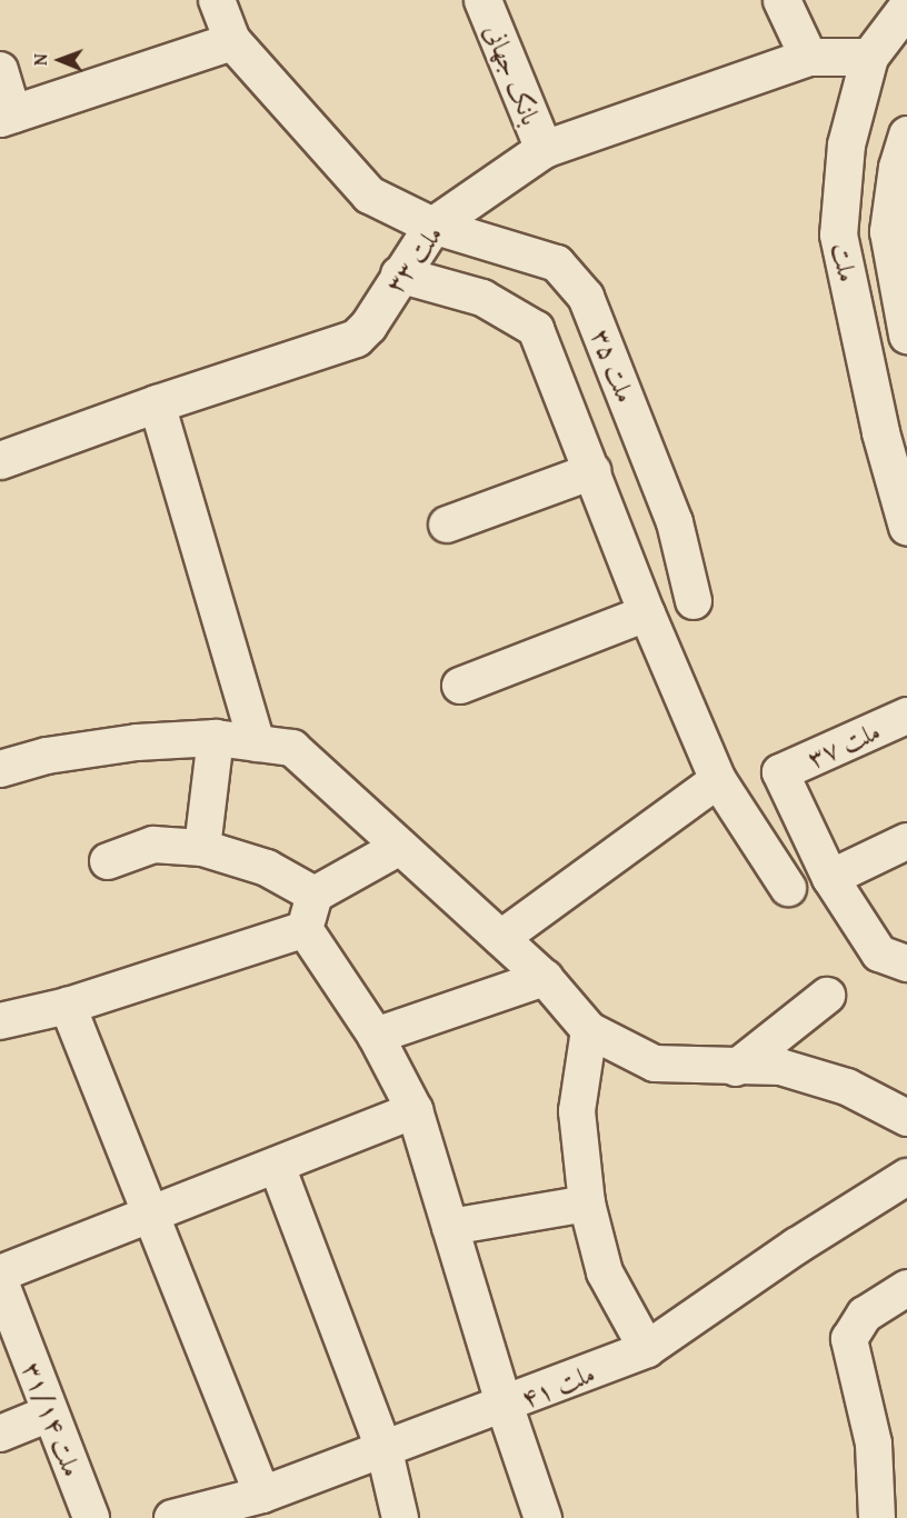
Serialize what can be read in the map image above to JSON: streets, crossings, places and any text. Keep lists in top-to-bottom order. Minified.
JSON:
{"streets":{"street":["بانک جهانی","ملت ۳۳","ملت","ملت ۳۵","ملت ۳۷","ملت ۴۱","ملت ۳۱/۱۴"]},"crossings":[["بانک جهانی","ملت ۳۳"],["ملت ۳۳","ملت"],["ملت ۳۳","ملت ۳۵"]],"north":"left"}
